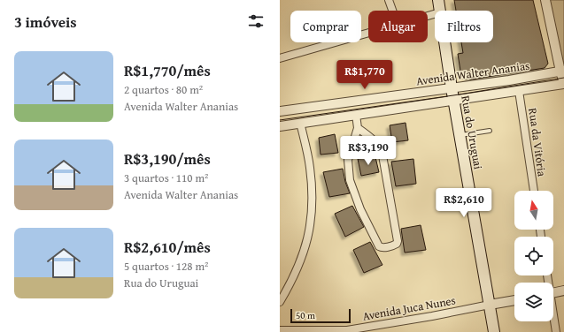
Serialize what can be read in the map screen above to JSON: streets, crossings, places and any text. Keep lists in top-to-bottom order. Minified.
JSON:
{"streets":{"main road":["Rua do Uruguai"],"street":["Avenida Walter Ananias","Rua da Vitória","Avenida Juca Nunes"]},"crossings":[["Avenida Walter Ananias","Rua do Uruguai"],["Avenida Walter Ananias","Rua da Vitória"],["Rua do Uruguai","Avenida Juca Nunes"]],"scale_bar":"50 m","north":"top","page":{"heading":"3 imóveis","chip":["Comprar","Alugar","Filtros"],"list":[{"name":"R$1,770/mês","note":"2 quartos · 80 m² · Avenida Walter Ananias"},{"name":"R$3,190/mês","note":"3 quartos · 110 m² · Avenida Walter Ananias"},{"name":"R$2,610/mês","note":"5 quartos · 128 m² · Rua do Uruguai"}],"price":["R$1,770","R$3,190","R$2,610"],"scale":"50 m"}}
